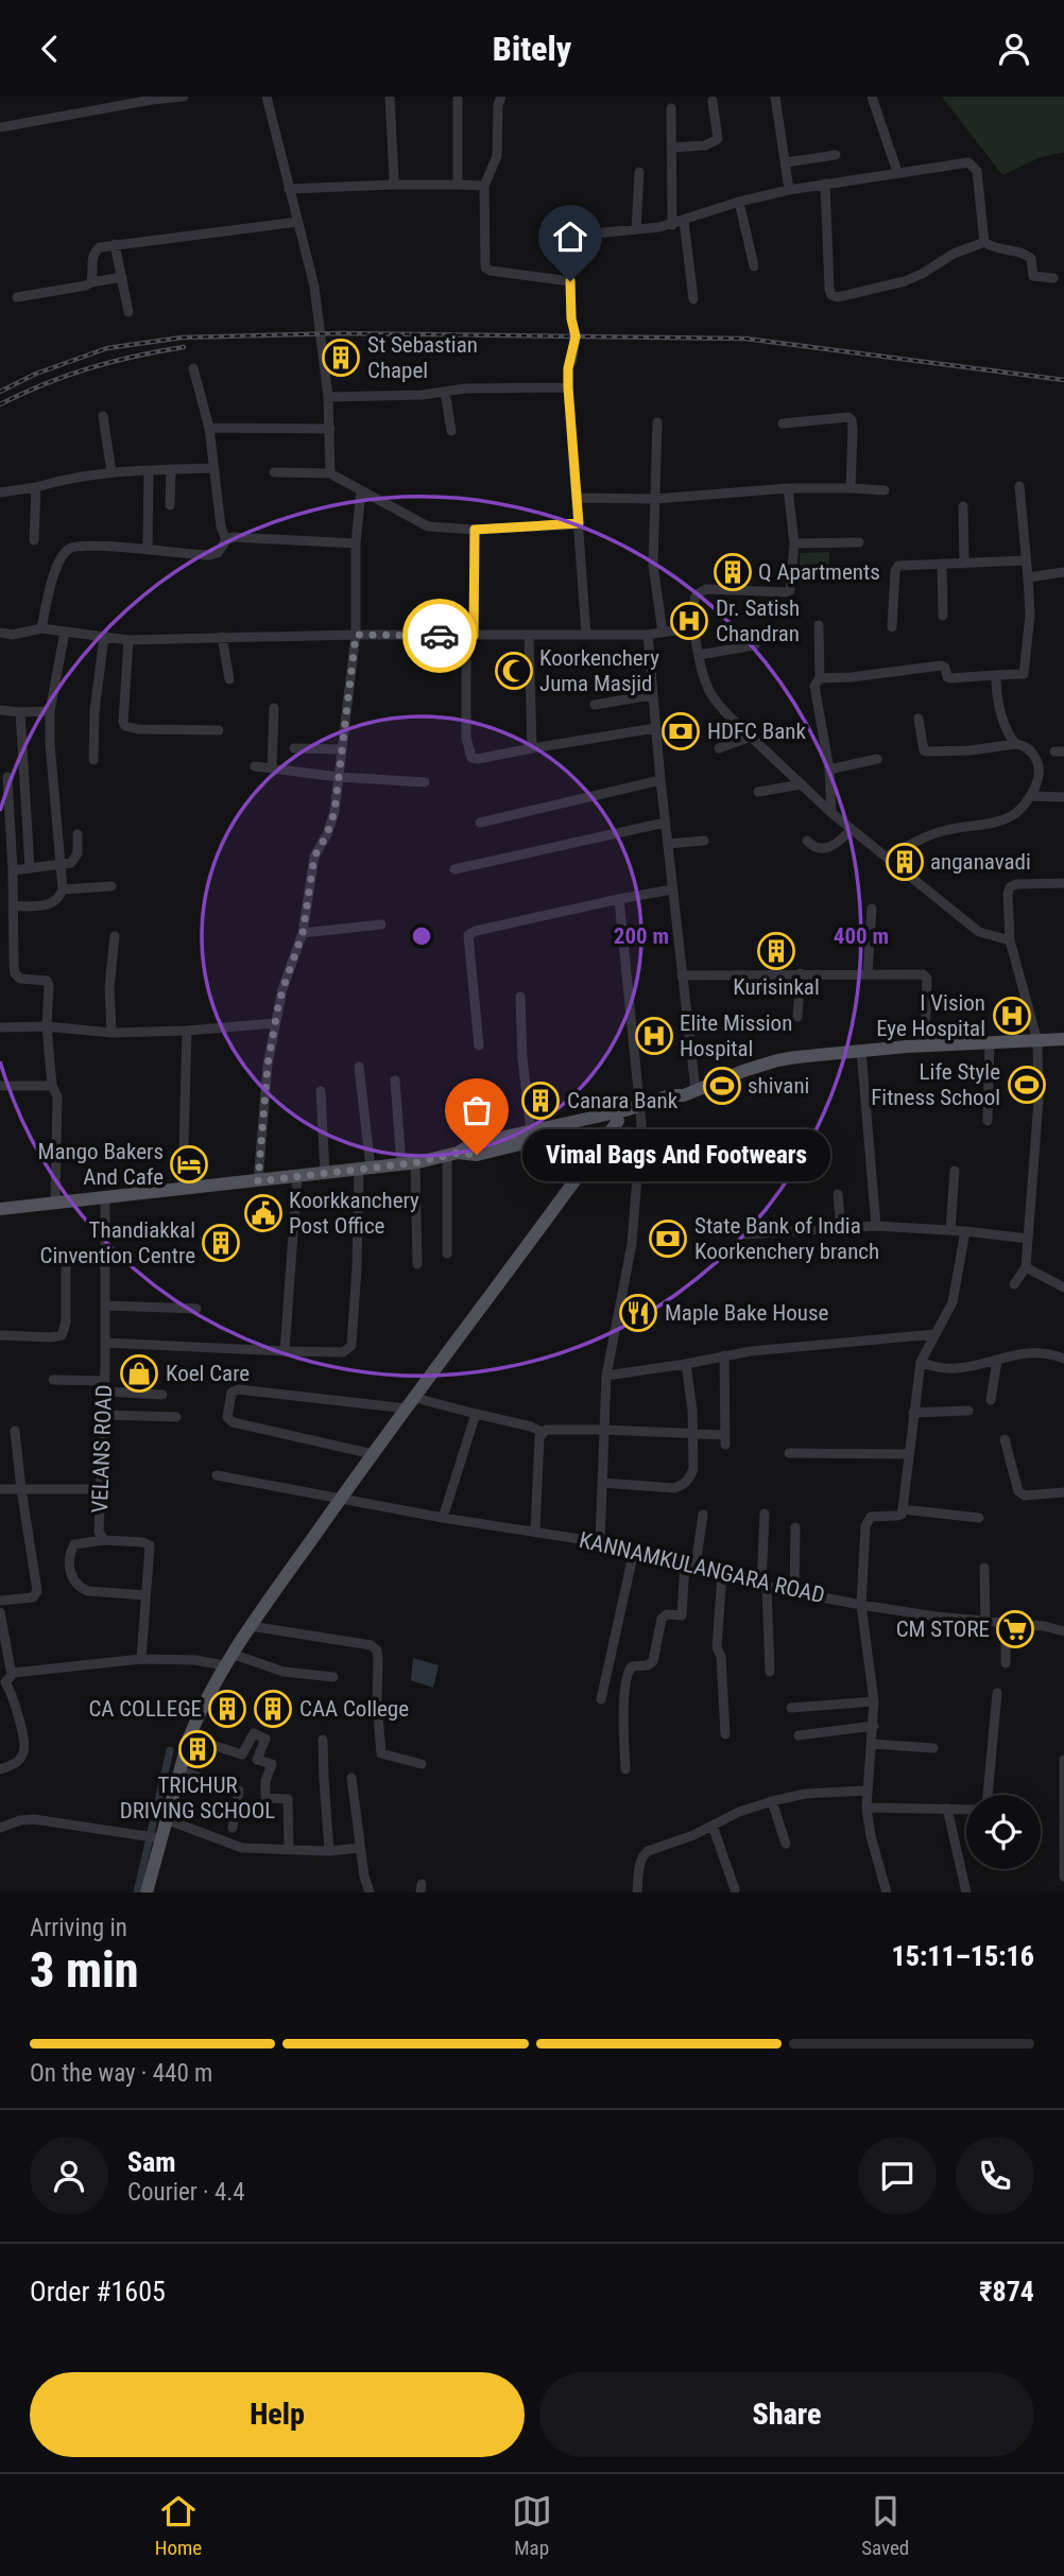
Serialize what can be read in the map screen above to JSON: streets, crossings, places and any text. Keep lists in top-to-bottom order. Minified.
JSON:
{"streets":{"street":["VELANS ROAD","KANNAMKULANGARA ROAD"]},"places":{"building":["St Sebastian Chapel","Q Apartments","anganavadi","Kurisinkal","Canara Bank","Thandiakkal Cinvention Centre","CA COLLEGE","CAA College","TRICHUR DRIVING SCHOOL"],"hospital":["Dr. Satish Chandran","I Vision Eye Hospital","Elite Mission Hospital"],"mosque":["Koorkenchery Juma Masjid"],"bank":["HDFC Bank","State Bank of India Koorkenchery branch"],"sports":["Life Style Fitness School","shivani"],"other":["Vimal Bags And Footwears"],"hotel":["Mango Bakers And Cafe"],"public building":["Koorkkanchery Post Office"],"restaurant":["Maple Bake House"],"shop":["Koel Care"],"supermarket":["CM STORE"]},"page":{"header":"Bitely","bubble":"Vimal Bags And Footwears","heading":["3 min","Arriving in","15:11–15:16"],"panel":["Sam","Courier · 4.4","Order #1605","₹874"],"bar":"On the way · 440 m","buttons":["Help","Share"],"tabs":["Home","Map","Saved"]},"rings":["200 m","400 m"]}
